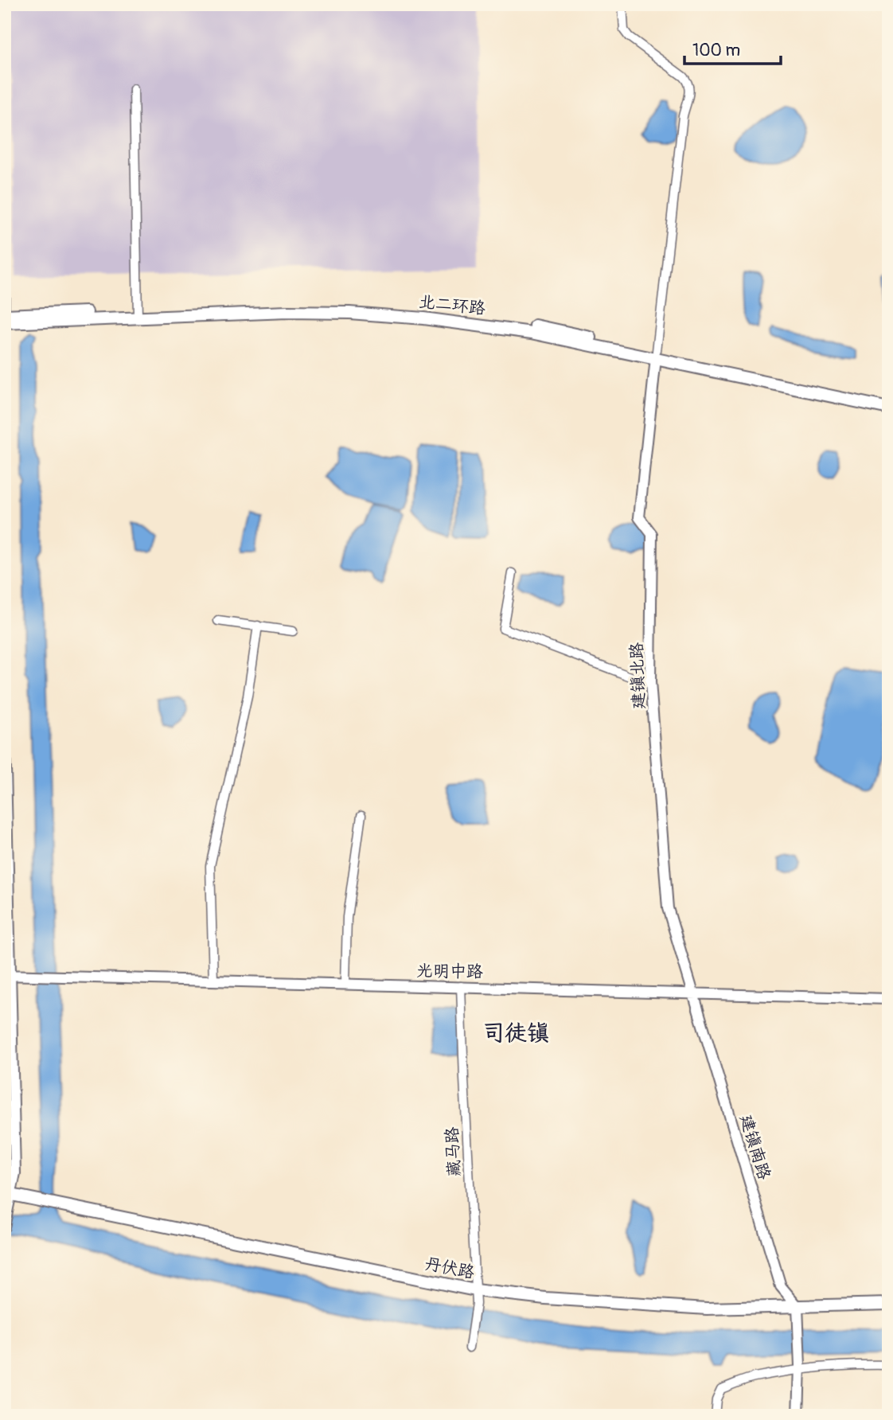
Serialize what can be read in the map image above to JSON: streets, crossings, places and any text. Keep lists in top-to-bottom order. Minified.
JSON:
{"streets":{"main road":["北二环路","丹伏路"],"street":["建镇北路","光明中路","建镇南路","藏马路"]},"crossings":[["北二环路","建镇北路"],["建镇北路","光明中路"],["建镇北路","建镇南路"],["光明中路","建镇南路"],["光明中路","藏马路"],["建镇南路","丹伏路"],["藏马路","丹伏路"]],"districts":["司徒镇"],"scale_bar":"100 m"}
